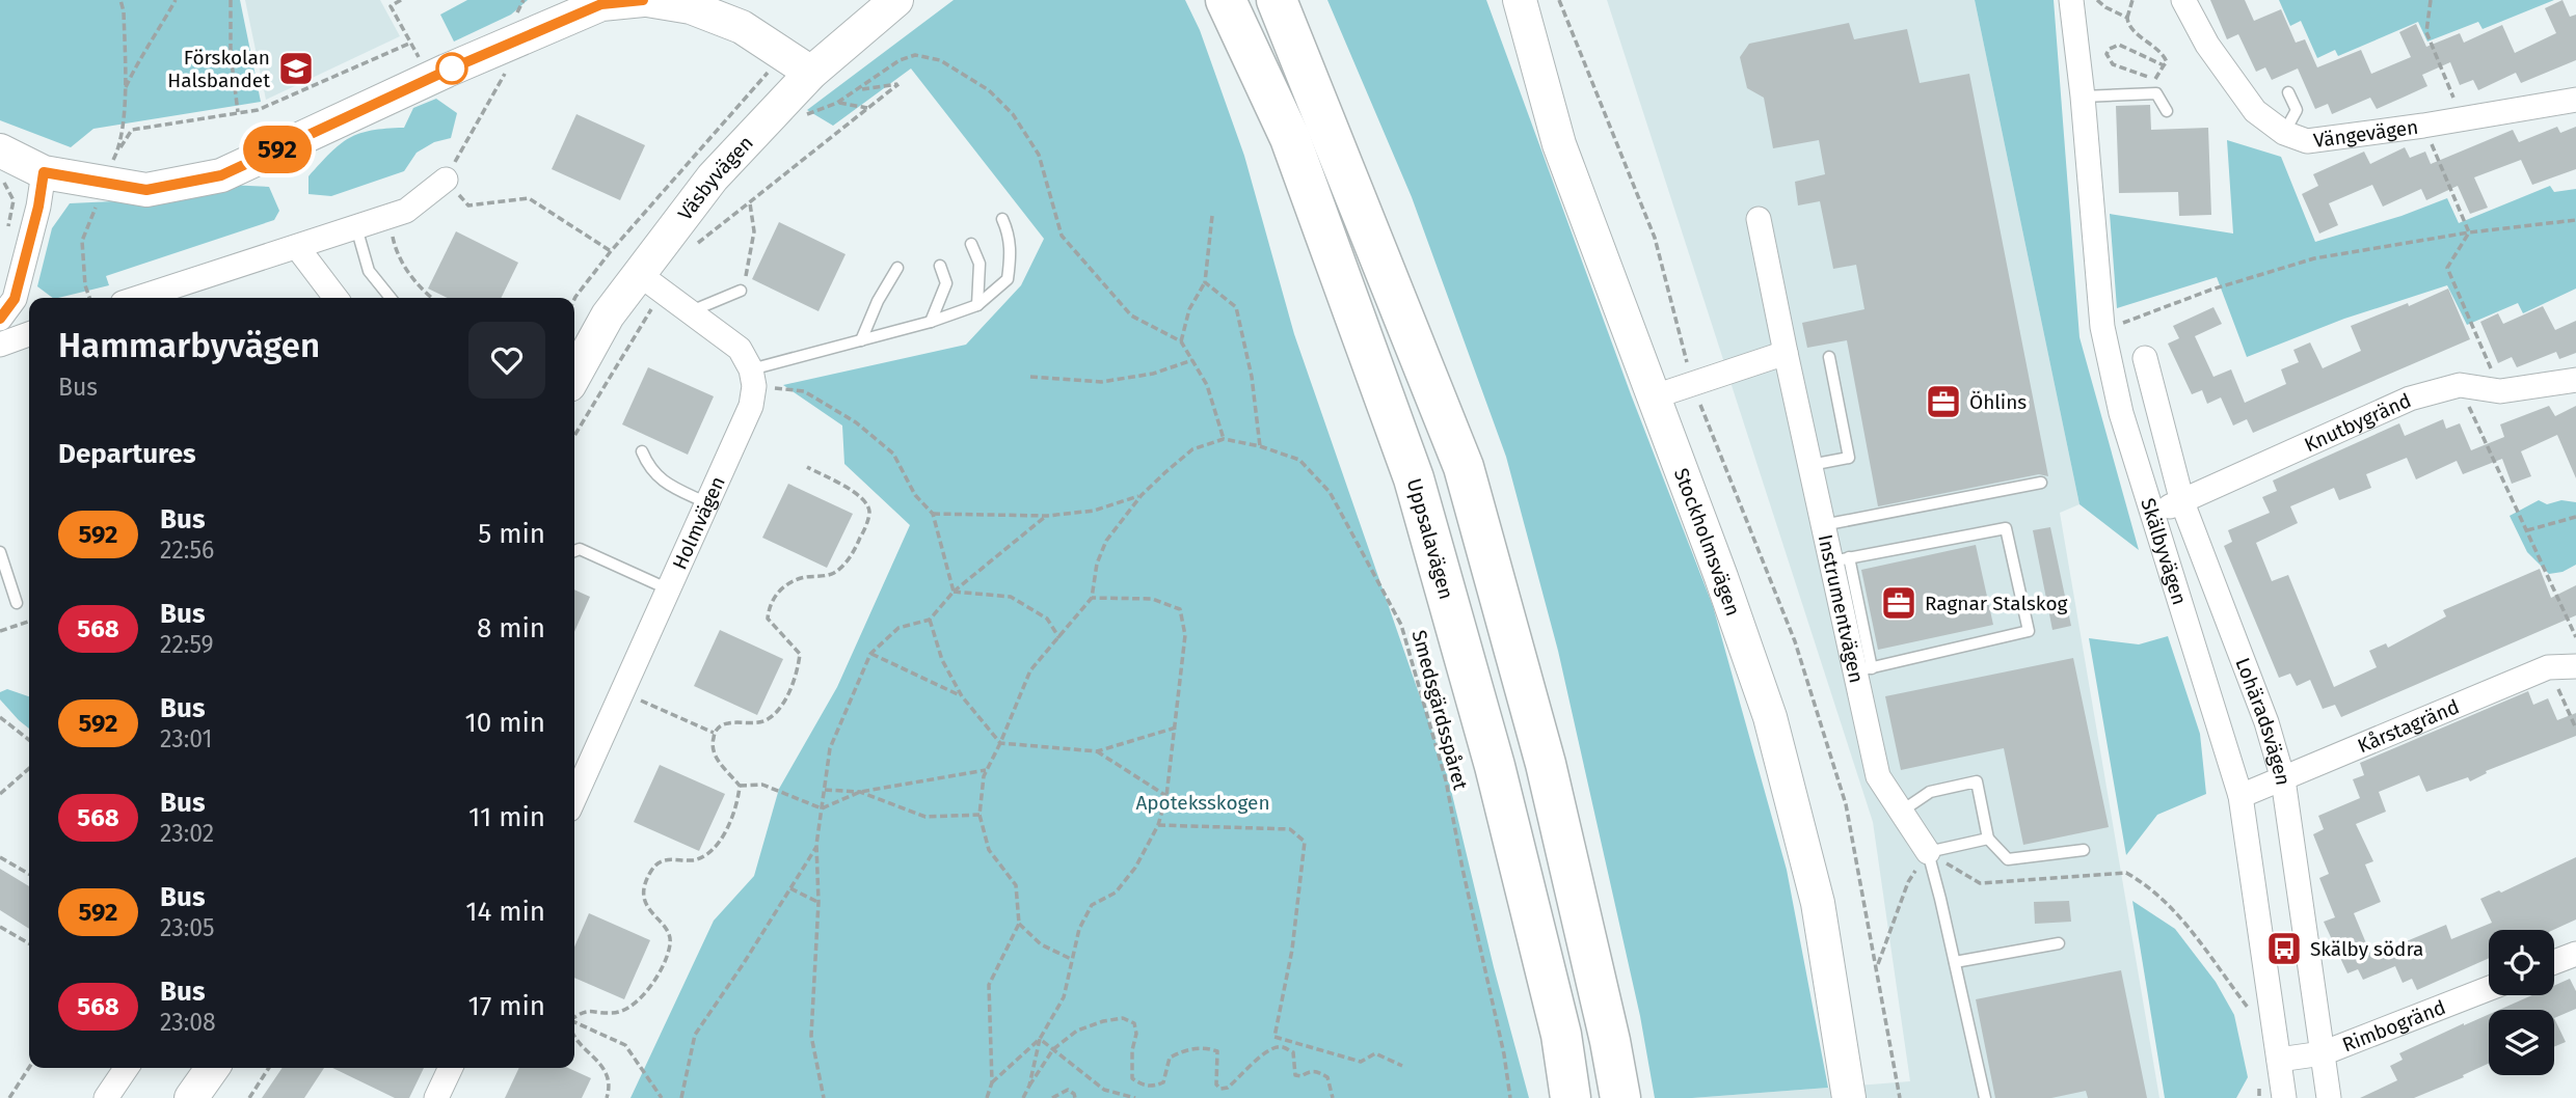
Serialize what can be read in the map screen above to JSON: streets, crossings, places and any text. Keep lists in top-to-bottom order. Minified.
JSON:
{"streets":{"highway":["Uppsalavägen"],"street":["Vängevägen","Väsbyvägen","Knutbygränd","Holmvägen","Stockholmsvägen","Skälbyvägen","Instrumentvägen","Lohäradsvägen","Kårstagränd","Rimbogränd"],"path":["Smedsgärdsspåret"]},"crossings":[["Knutbygränd","Skälbyvägen"],["Knutbygränd","Lohäradsvägen"],["Skälbyvägen","Kårstagränd"],["Skälbyvägen","Rimbogränd"],["Lohäradsvägen","Kårstagränd"],["Lohäradsvägen","Rimbogränd"]],"parks":["Apoteksskogen"],"places":{"school or university":["Förskolan Halsbandet"],"office":["Öhlins","Ragnar Stalskog"],"bus stop":["Skälby södra"]},"lines":["bus line 592"],"page":{"on_map":"592","heading":[["Hammarbyvägen","Bus"],"Departures"],"list":[{"mark":"592","name":"Bus","note":"22:56","value":"5 min"},{"mark":"568","name":"Bus","note":"22:59","value":"8 min"},{"mark":"592","name":"Bus","note":"23:01","value":"10 min"},{"mark":"568","name":"Bus","note":"23:02","value":"11 min"},{"mark":"592","name":"Bus","note":"23:05","value":"14 min"},{"mark":"568","name":"Bus","note":"23:08","value":"17 min"}]}}
